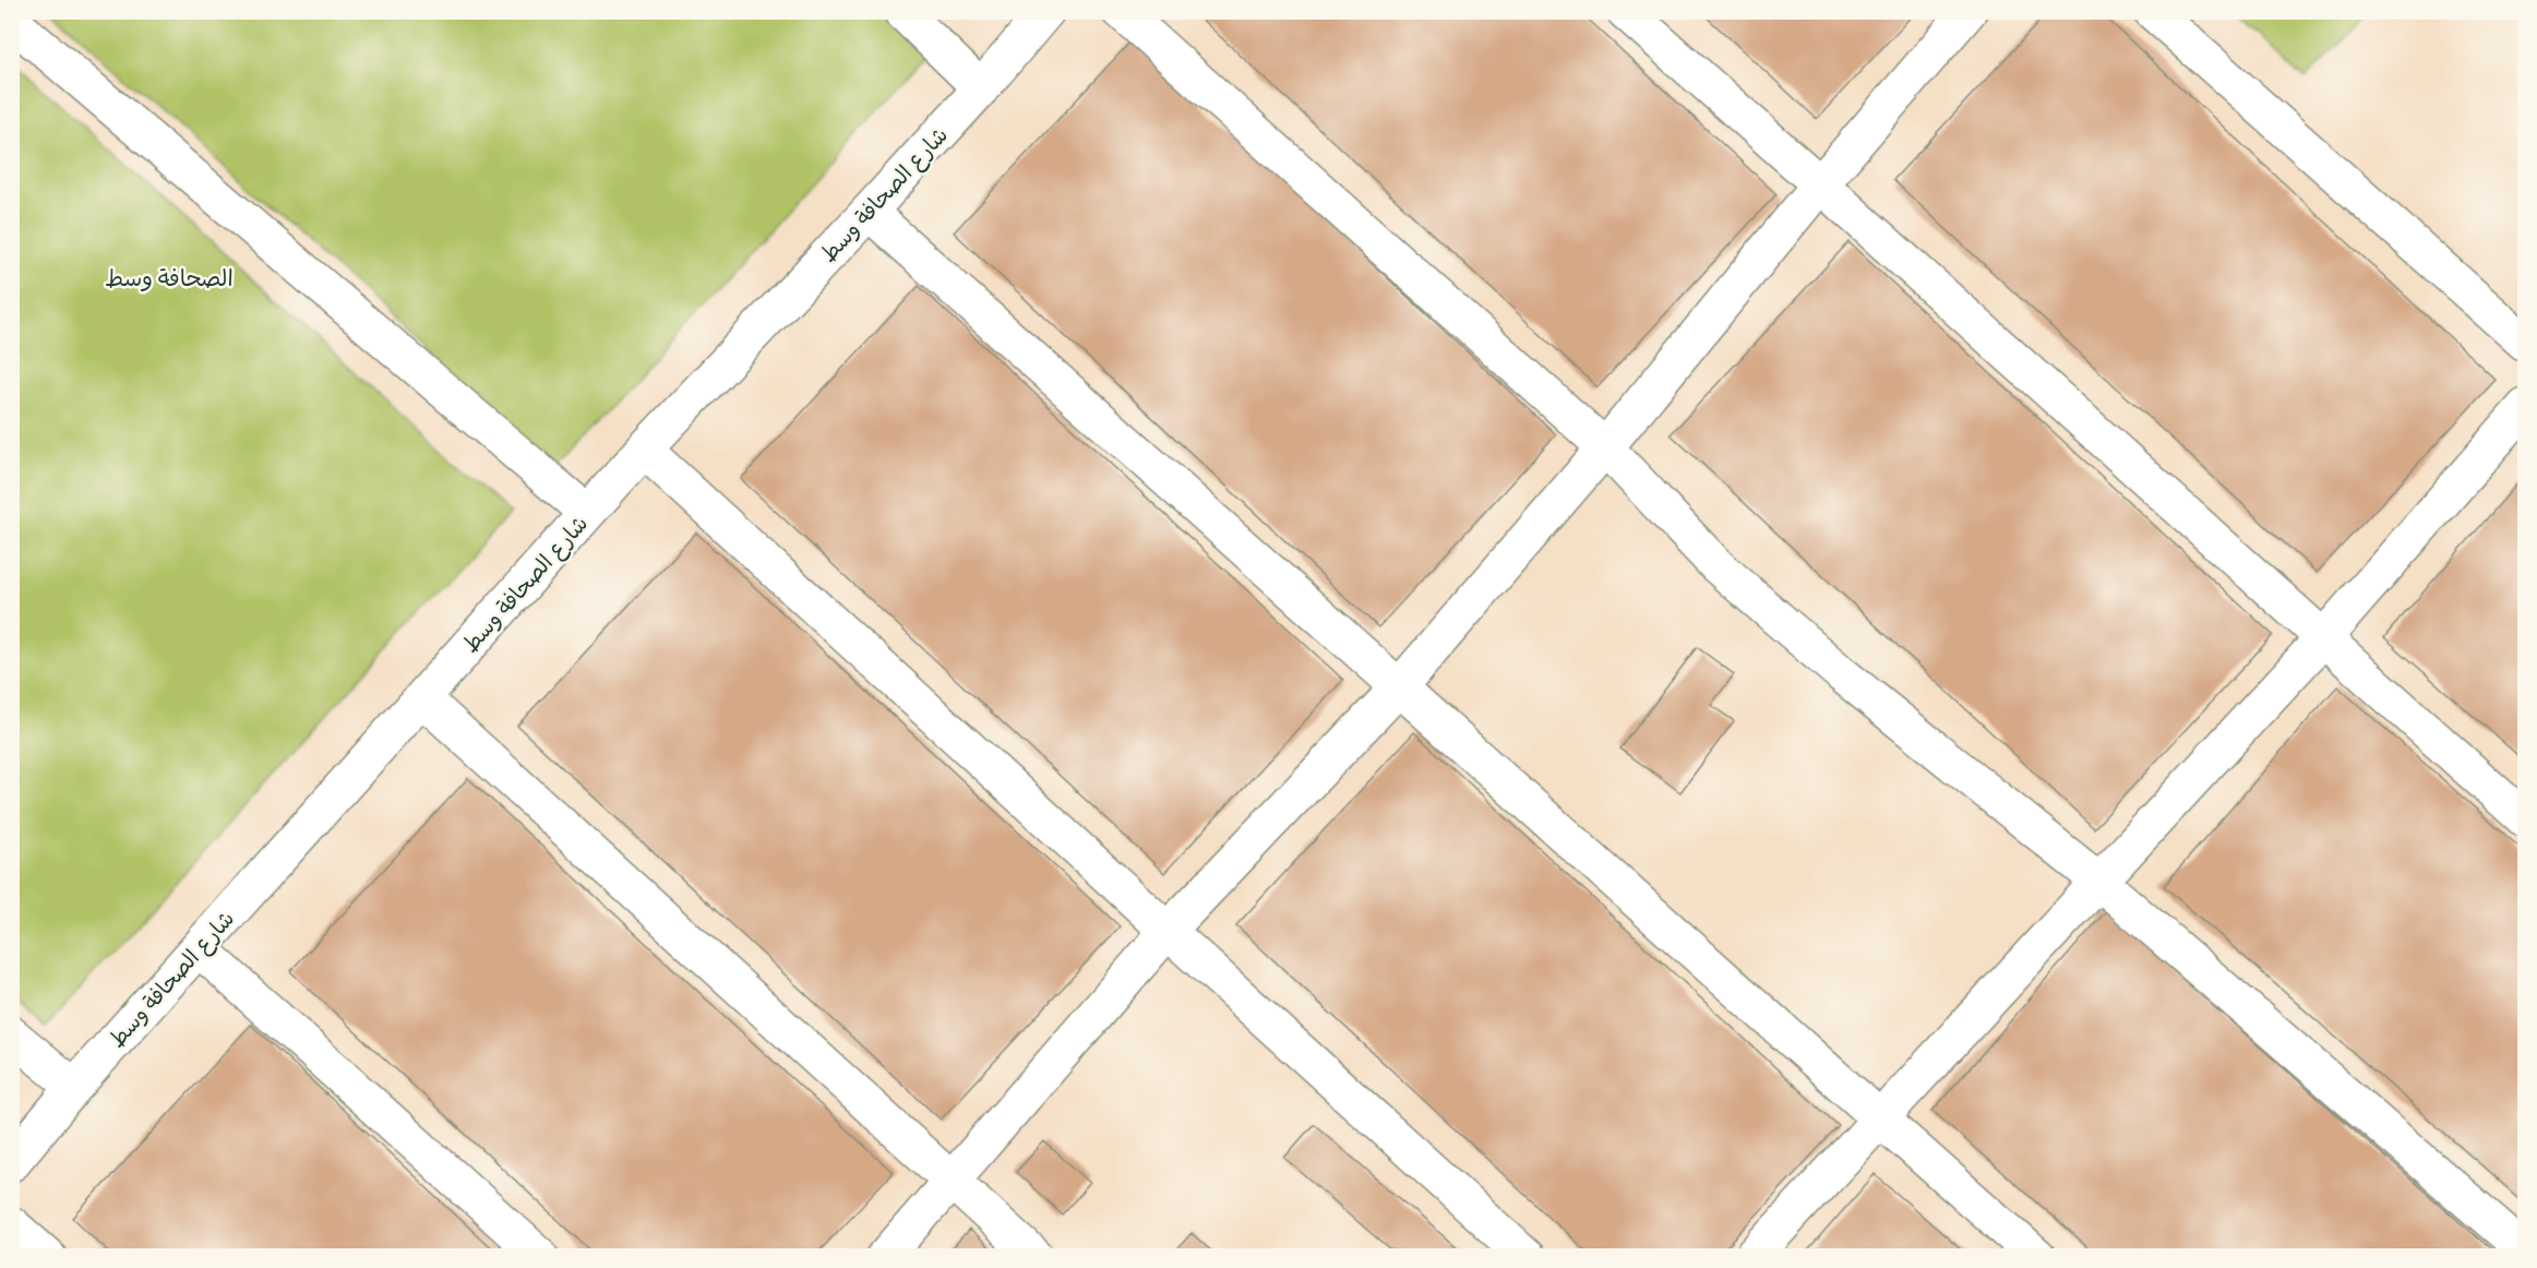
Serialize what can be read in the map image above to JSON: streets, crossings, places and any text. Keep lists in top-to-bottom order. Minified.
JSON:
{"streets":{"street":["شارع الصحافة وسط"]},"districts":["الصحافة وسط"]}
